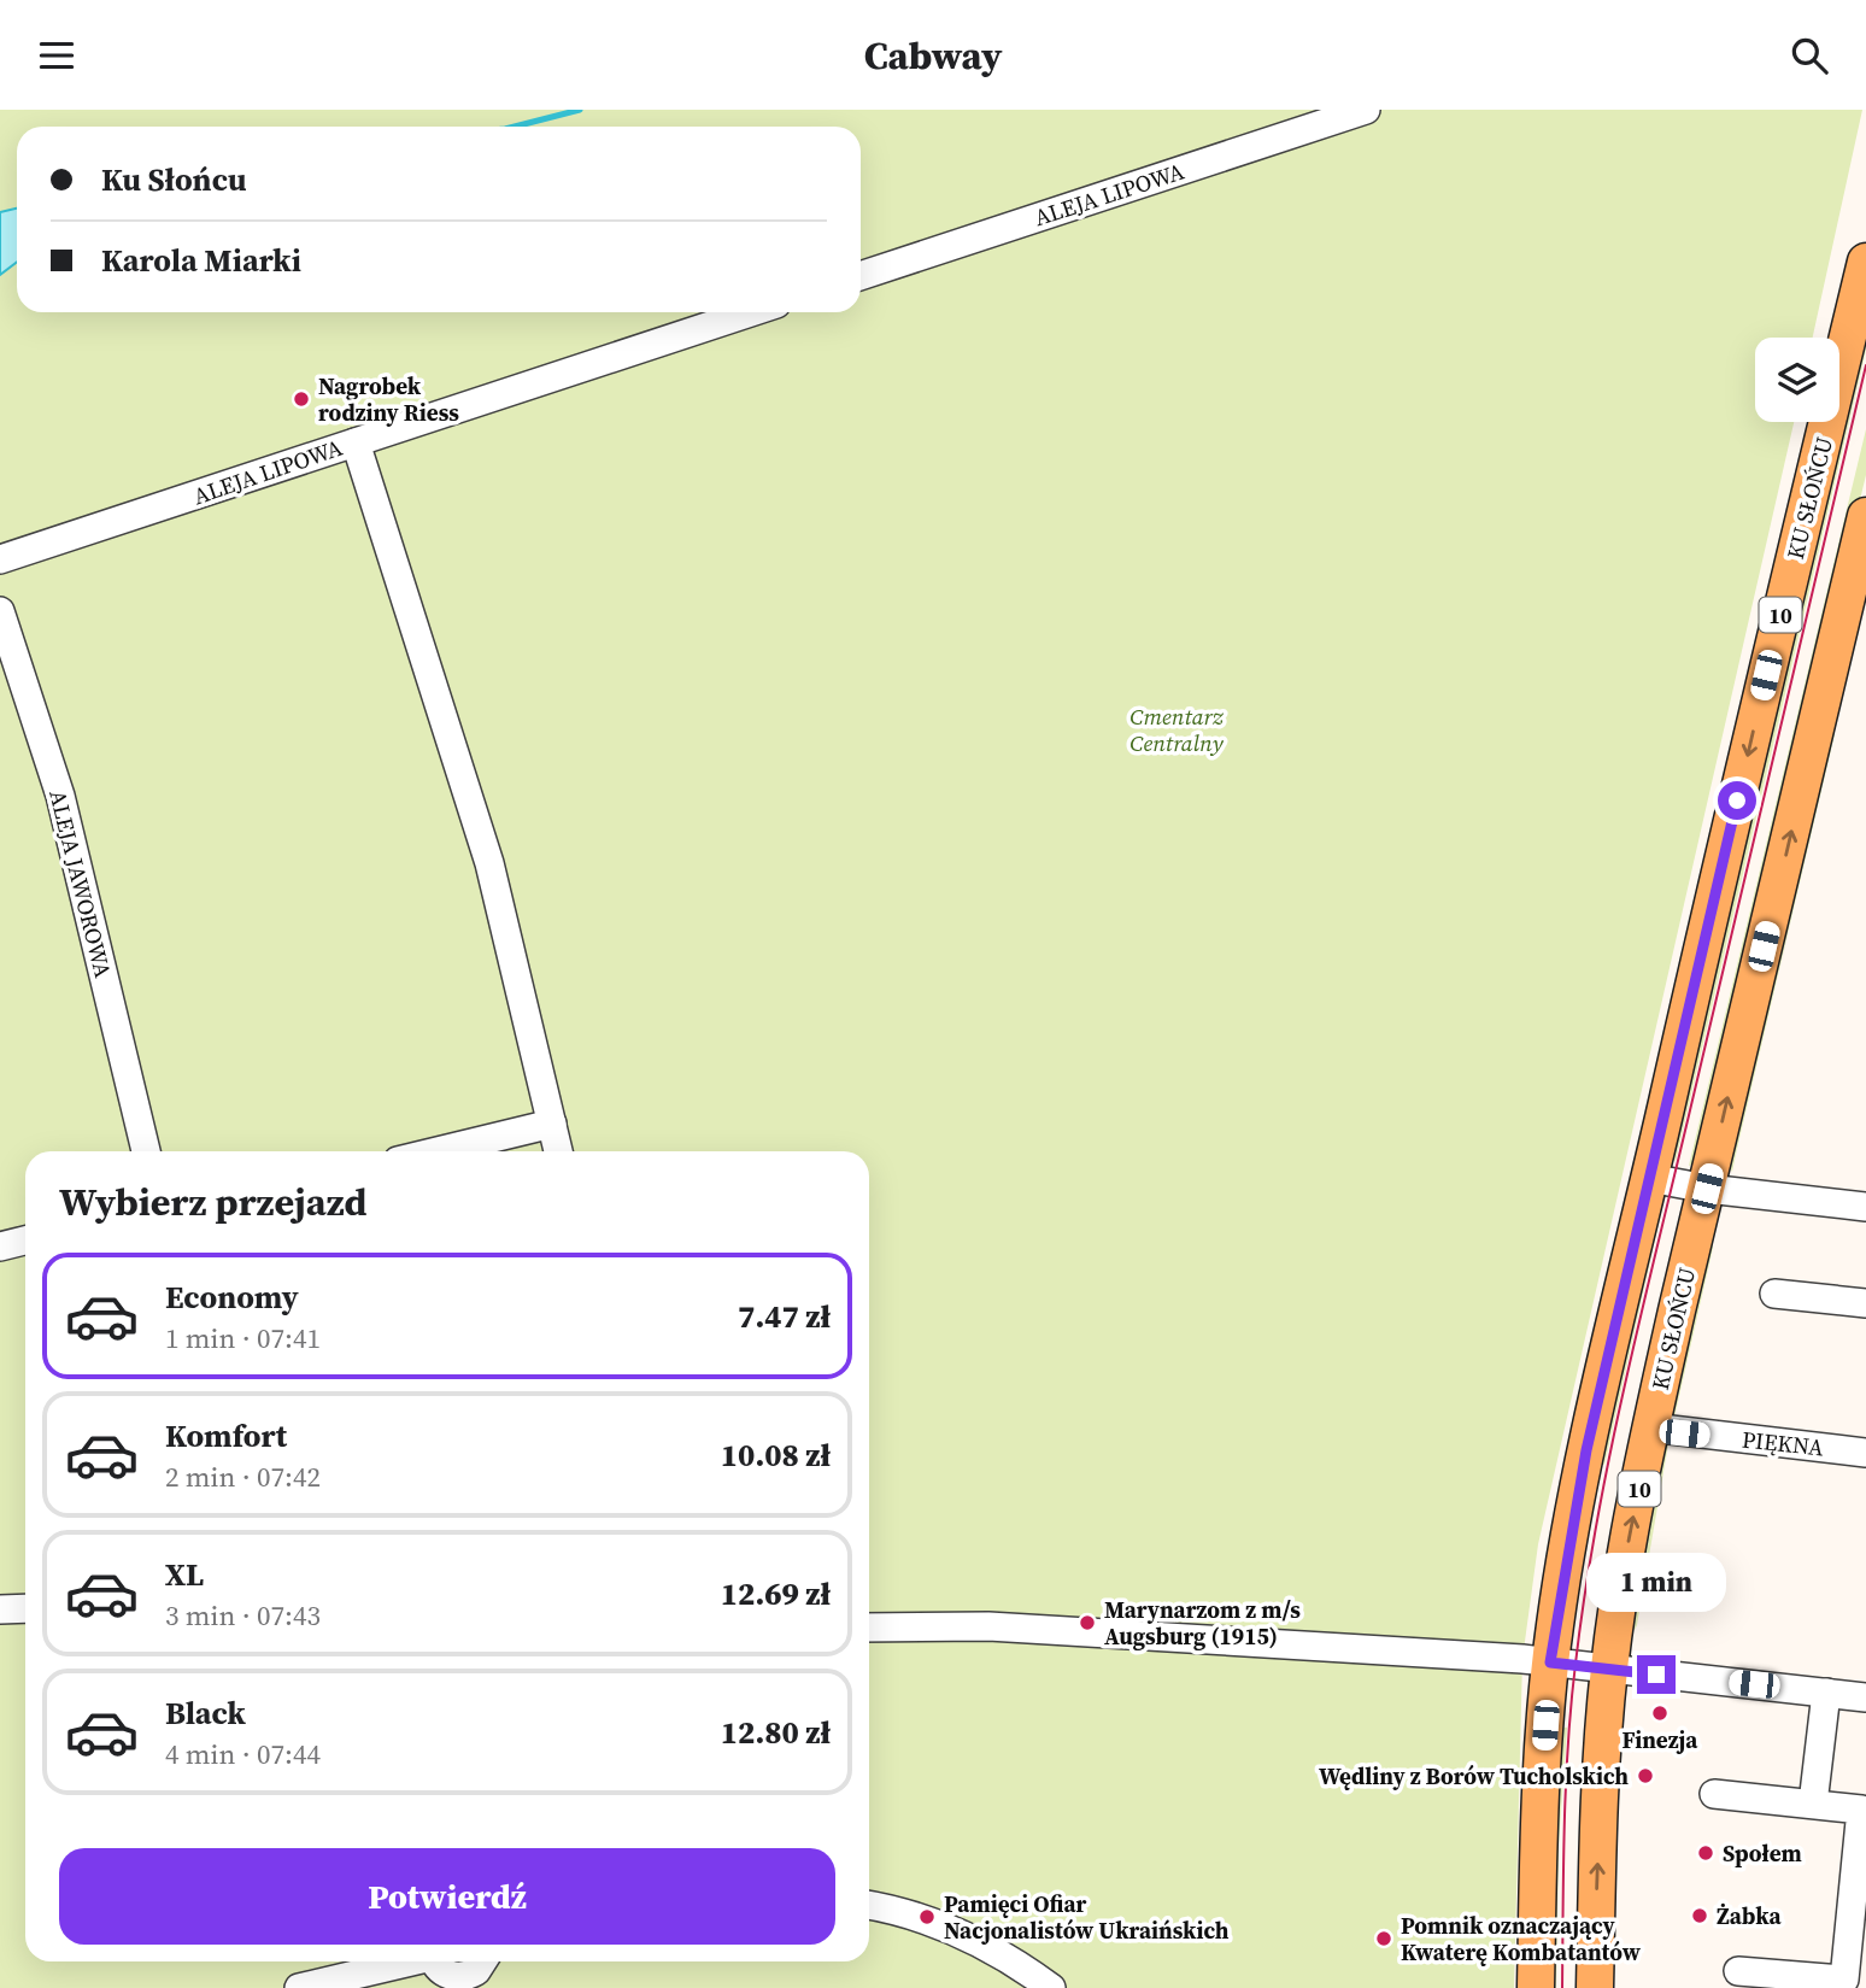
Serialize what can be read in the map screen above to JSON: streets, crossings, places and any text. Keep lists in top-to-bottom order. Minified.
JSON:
{"streets":{"main road":["KU SŁOŃCU","10"],"street":["ALEJA LIPOWA","ALEJA JAWOROWA","PIĘKNA"]},"crossings":[["KU SŁOŃCU","PIĘKNA"]],"parks":["Cmentarz Centralny"],"places":["Nagrobek rodziny Riess","Marynarzom z m/s Augsburg (1915)","Finezja","Wędliny z Borów Tucholskich","Społem","Żabka","Pamięci Ofiar Nacjonalistów Ukraińskich","Pomnik oznaczający Kwaterę Kombatantów"],"page":{"header":"Cabway","banner":["Ku Słońcu","Karola Miarki"],"heading":"Wybierz przejazd","list":[{"name":"Economy","note":"1 min · 07:41","value":"7.47 zł"},{"name":"Komfort","note":"2 min · 07:42","value":"10.08 zł"},{"name":"XL","note":"3 min · 07:43","value":"12.69 zł"},{"name":"Black","note":"4 min · 07:44","value":"12.80 zł"}],"bubble":"1 min","buttons":"Potwierdź"}}
